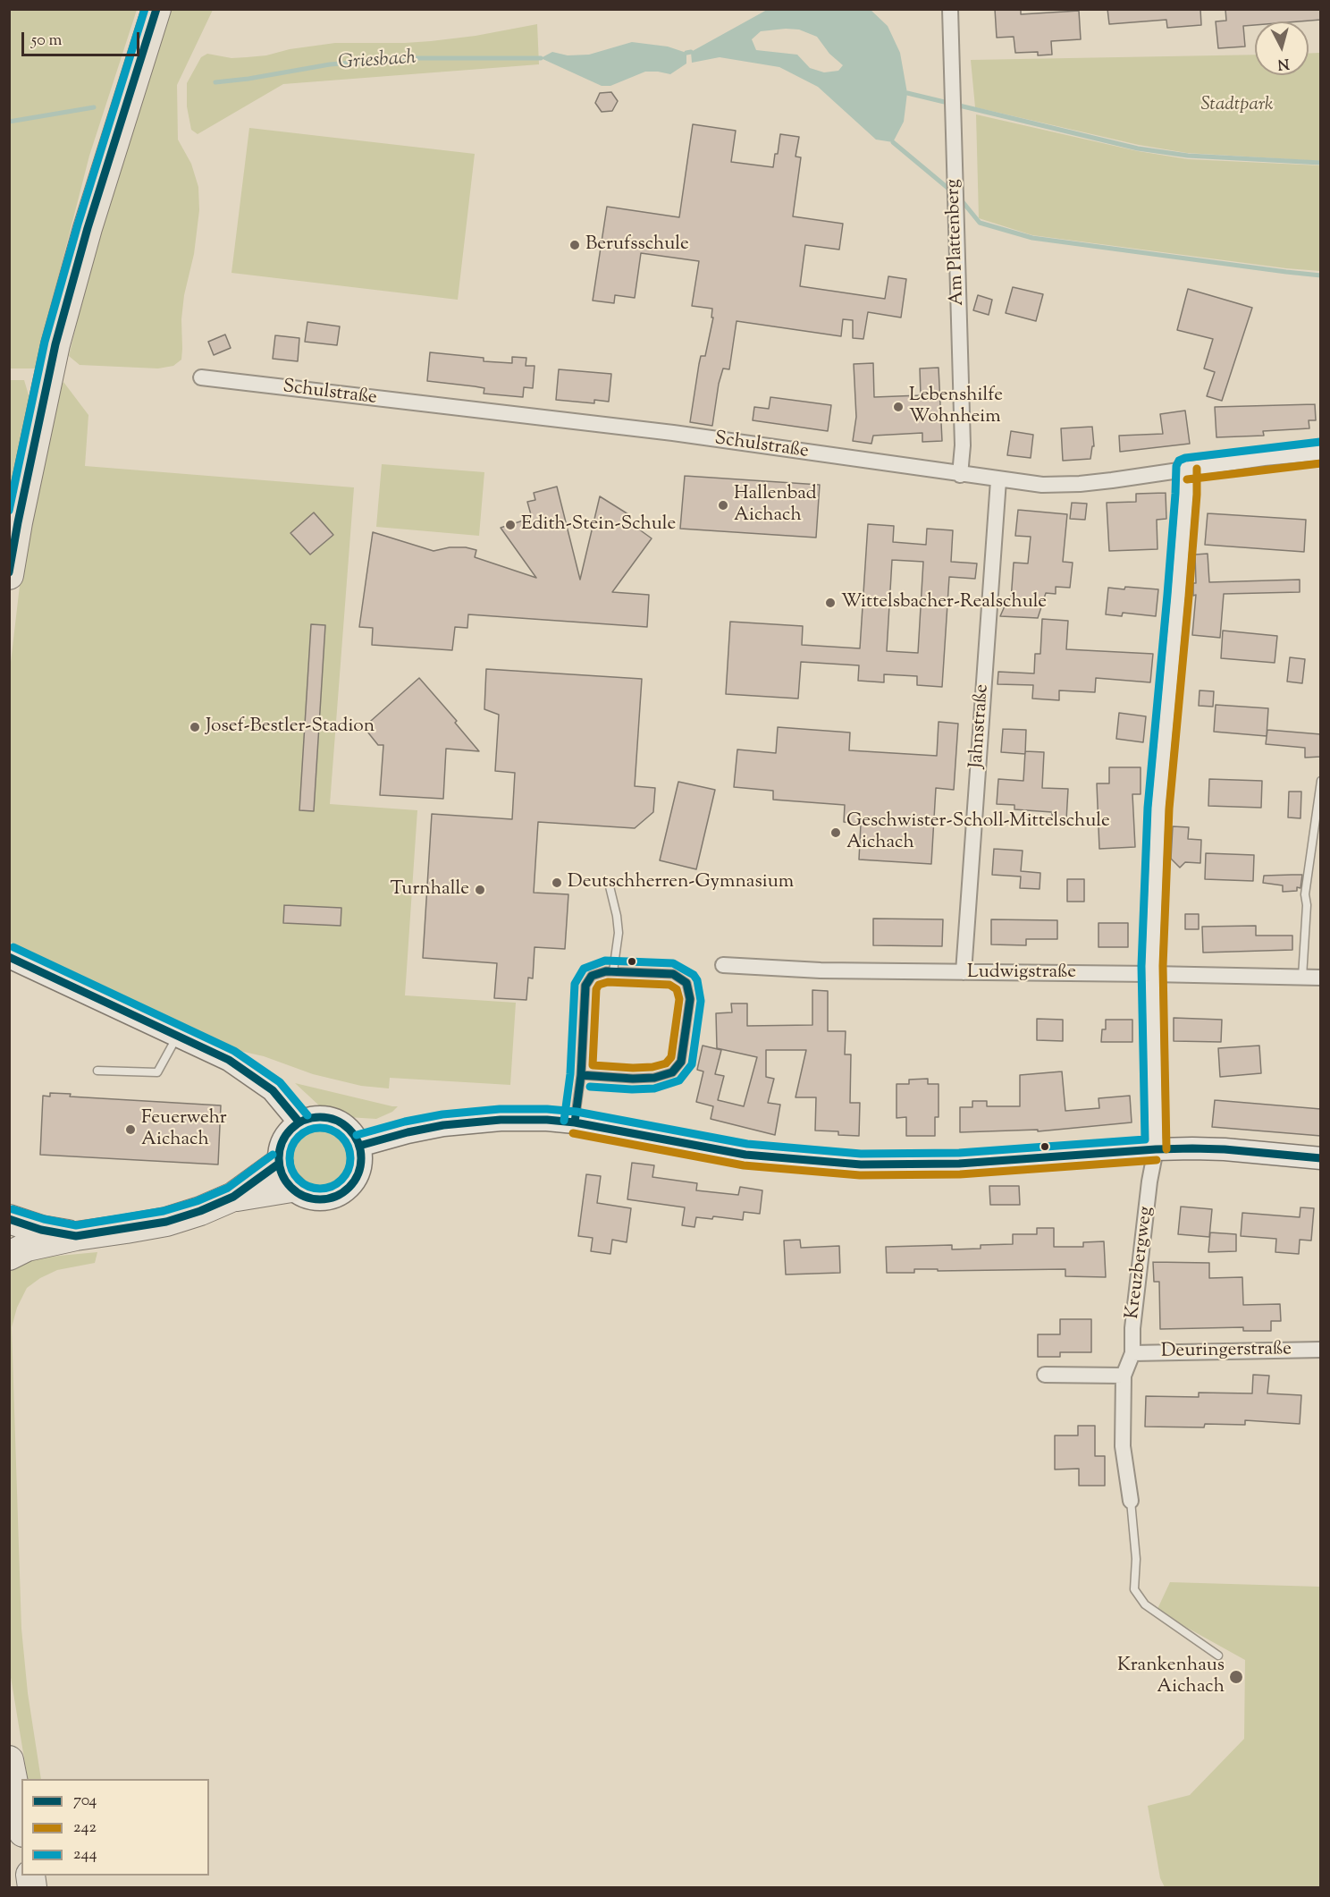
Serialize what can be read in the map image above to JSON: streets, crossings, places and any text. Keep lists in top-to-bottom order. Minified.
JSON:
{"streets":{"street":["Am Plattenberg","Schulstraße","Jahnstraße","Ludwigstraße","Kreuzbergweg","Deuringerstraße"]},"crossings":[["Am Plattenberg","Schulstraße"],["Schulstraße","Jahnstraße"],["Schulstraße","Kreuzbergweg"],["Jahnstraße","Ludwigstraße"],["Ludwigstraße","Kreuzbergweg"],["Kreuzbergweg","Deuringerstraße"]],"water":["Griesbach"],"parks":["Stadtpark"],"places":["Berufsschule","Lebenshilfe Wohnheim","Hallenbad Aichach","Edith-Stein-Schule","Wittelsbacher-Realschule","Josef-Bestler-Stadion","Geschwister-Scholl-Mittelschule Aichach","Deutschherren-Gymnasium","Turnhalle","Feuerwehr Aichach","Krankenhaus Aichach"],"lines":["transit line 704","transit line 244","transit line 242"],"legend":["704","242","244"],"scale_bar":"50 m","north":"bottom"}
